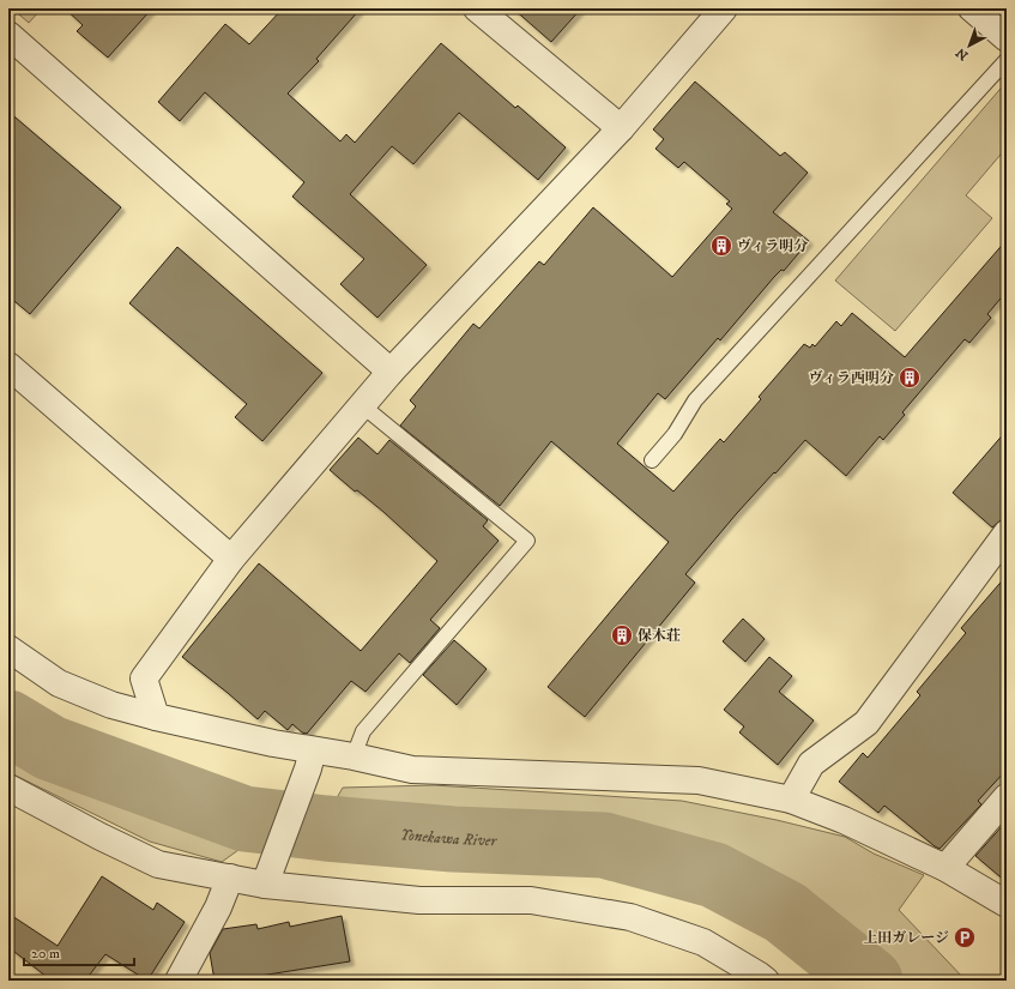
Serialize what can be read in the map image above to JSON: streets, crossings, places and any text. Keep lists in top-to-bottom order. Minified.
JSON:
{"water":["Yonekawa River"],"places":{"building":["ヴィラ明分","ヴィラ西明分","保木荘"],"parking":["上田ガレージ"]},"scale_bar":"20 m","north":"bottom left"}
